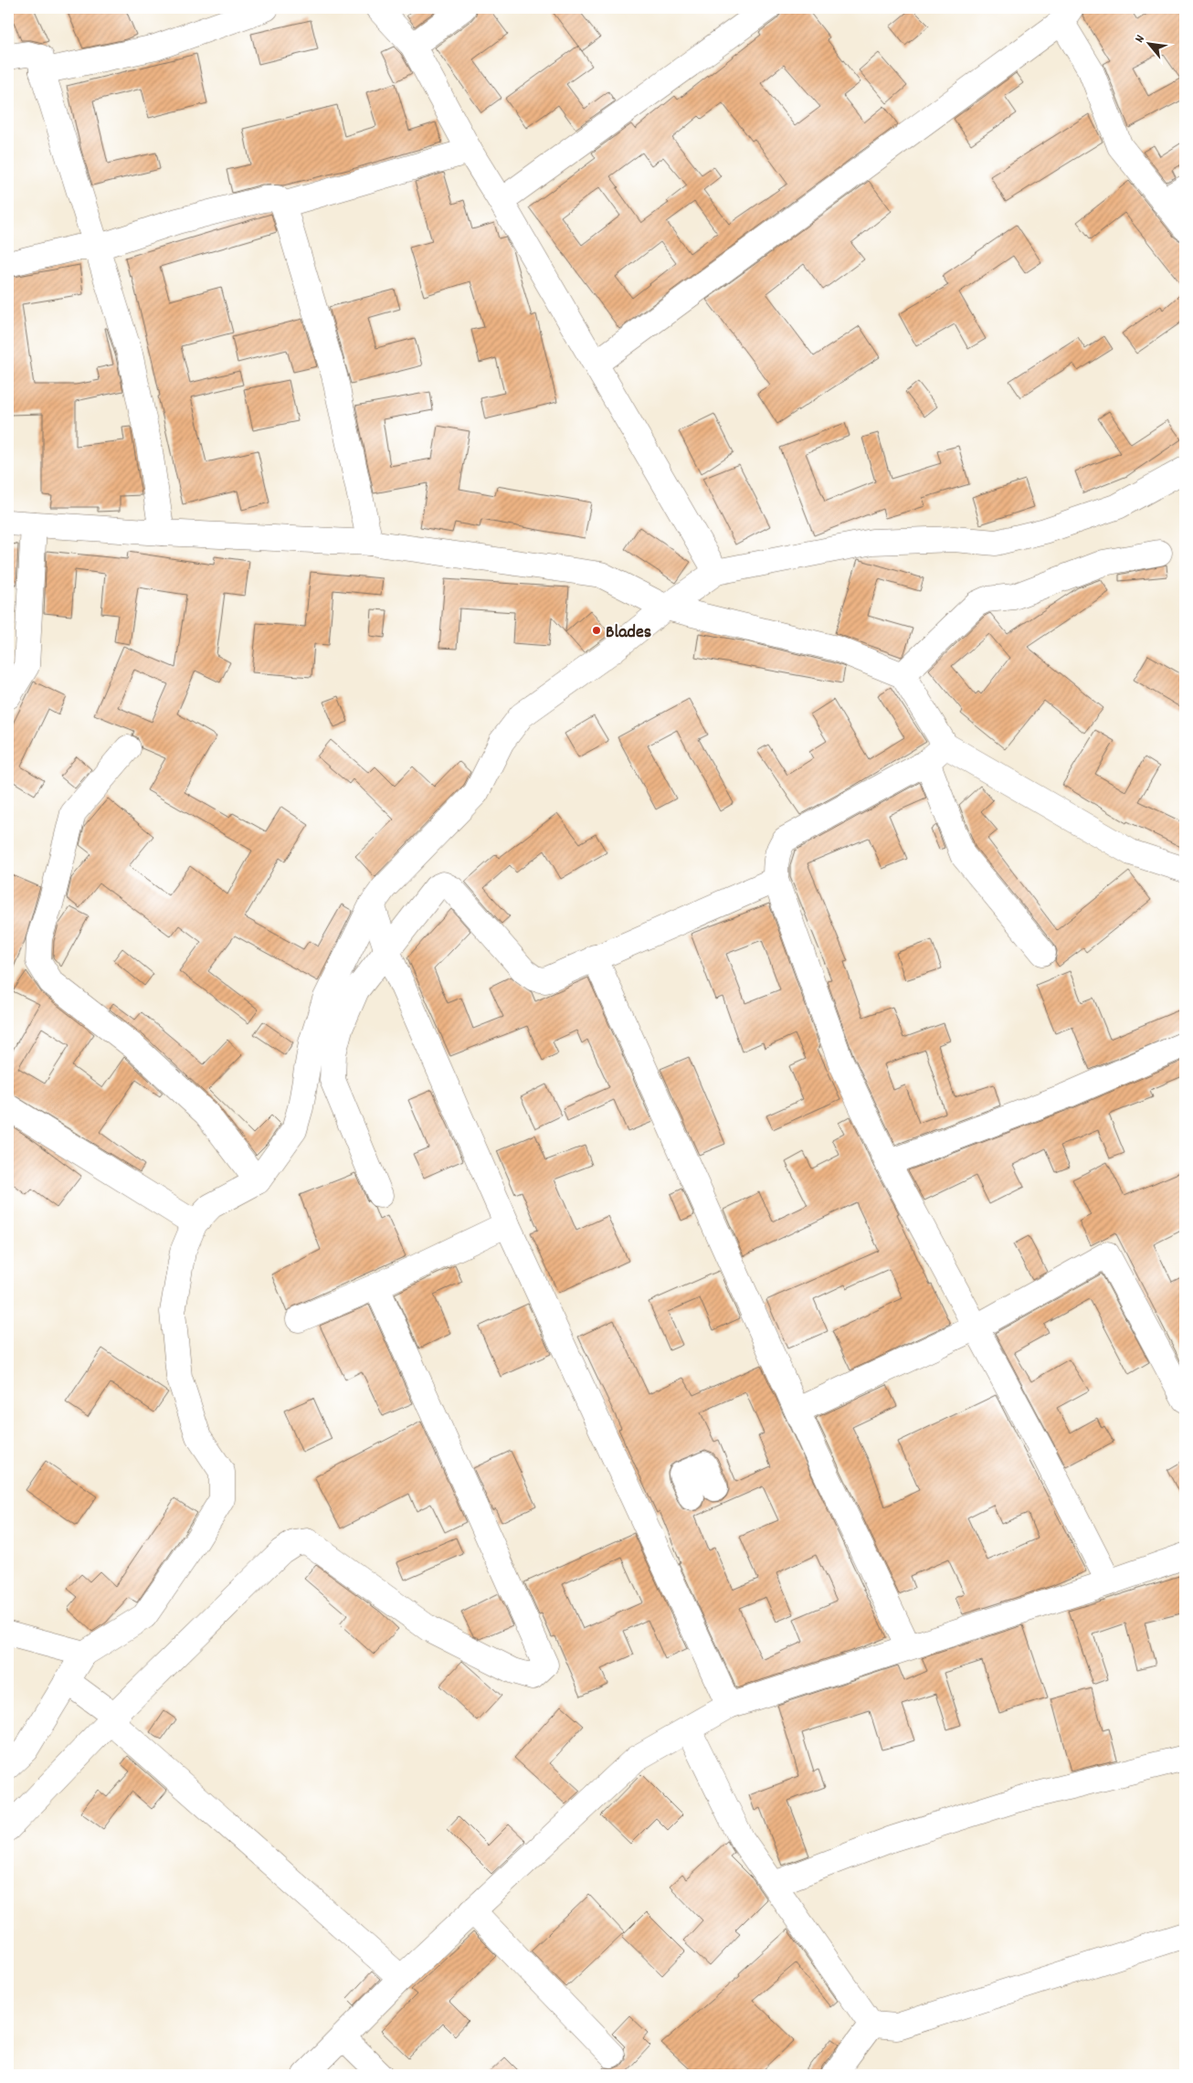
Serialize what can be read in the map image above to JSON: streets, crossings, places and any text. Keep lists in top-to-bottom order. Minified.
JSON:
{"places":["Blades"],"north":"top left"}
